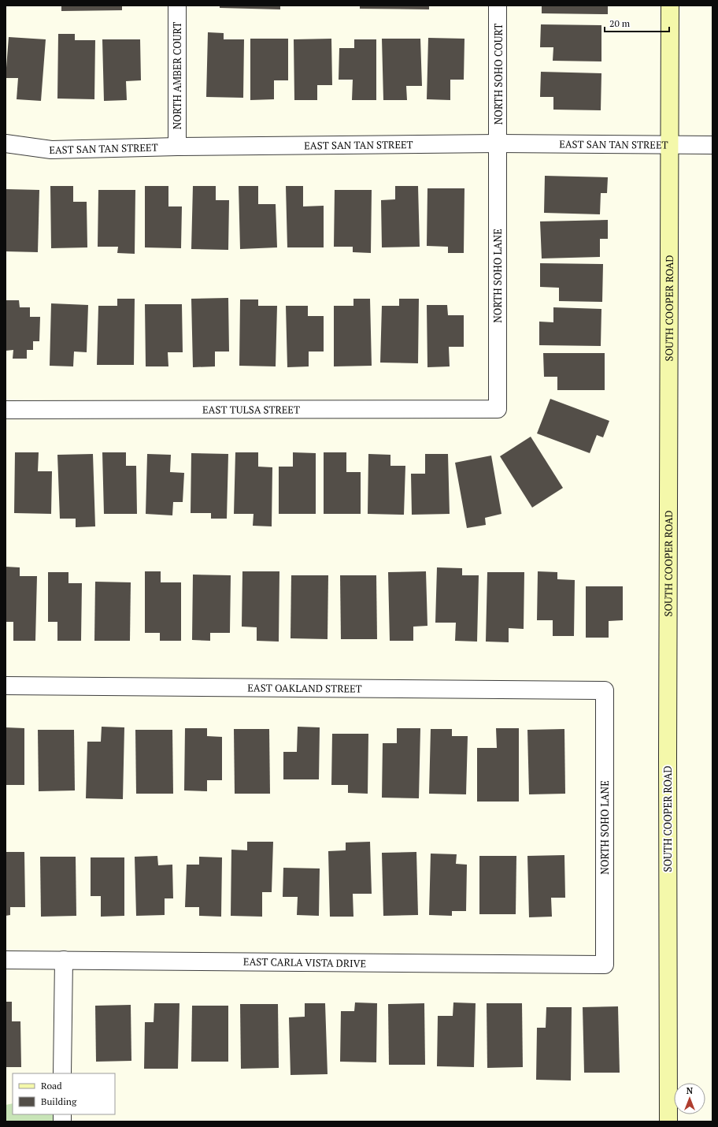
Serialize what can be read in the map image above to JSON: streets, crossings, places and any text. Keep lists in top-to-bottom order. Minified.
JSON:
{"streets":{"main road":["SOUTH COOPER ROAD"],"street":["NORTH SOHO COURT","NORTH AMBER COURT","EAST SAN TAN STREET","NORTH SOHO LANE","EAST TULSA STREET","EAST OAKLAND STREET","EAST CARLA VISTA DRIVE"]},"crossings":[["NORTH SOHO COURT","EAST SAN TAN STREET"],["NORTH SOHO COURT","NORTH SOHO LANE"],["NORTH AMBER COURT","EAST SAN TAN STREET"],["EAST SAN TAN STREET","NORTH SOHO LANE"],["EAST SAN TAN STREET","SOUTH COOPER ROAD"],["NORTH SOHO LANE","EAST TULSA STREET"],["NORTH SOHO LANE","EAST OAKLAND STREET"],["NORTH SOHO LANE","EAST CARLA VISTA DRIVE"]],"legend":["Road","Building"],"scale_bar":"20 m","north":"top"}
